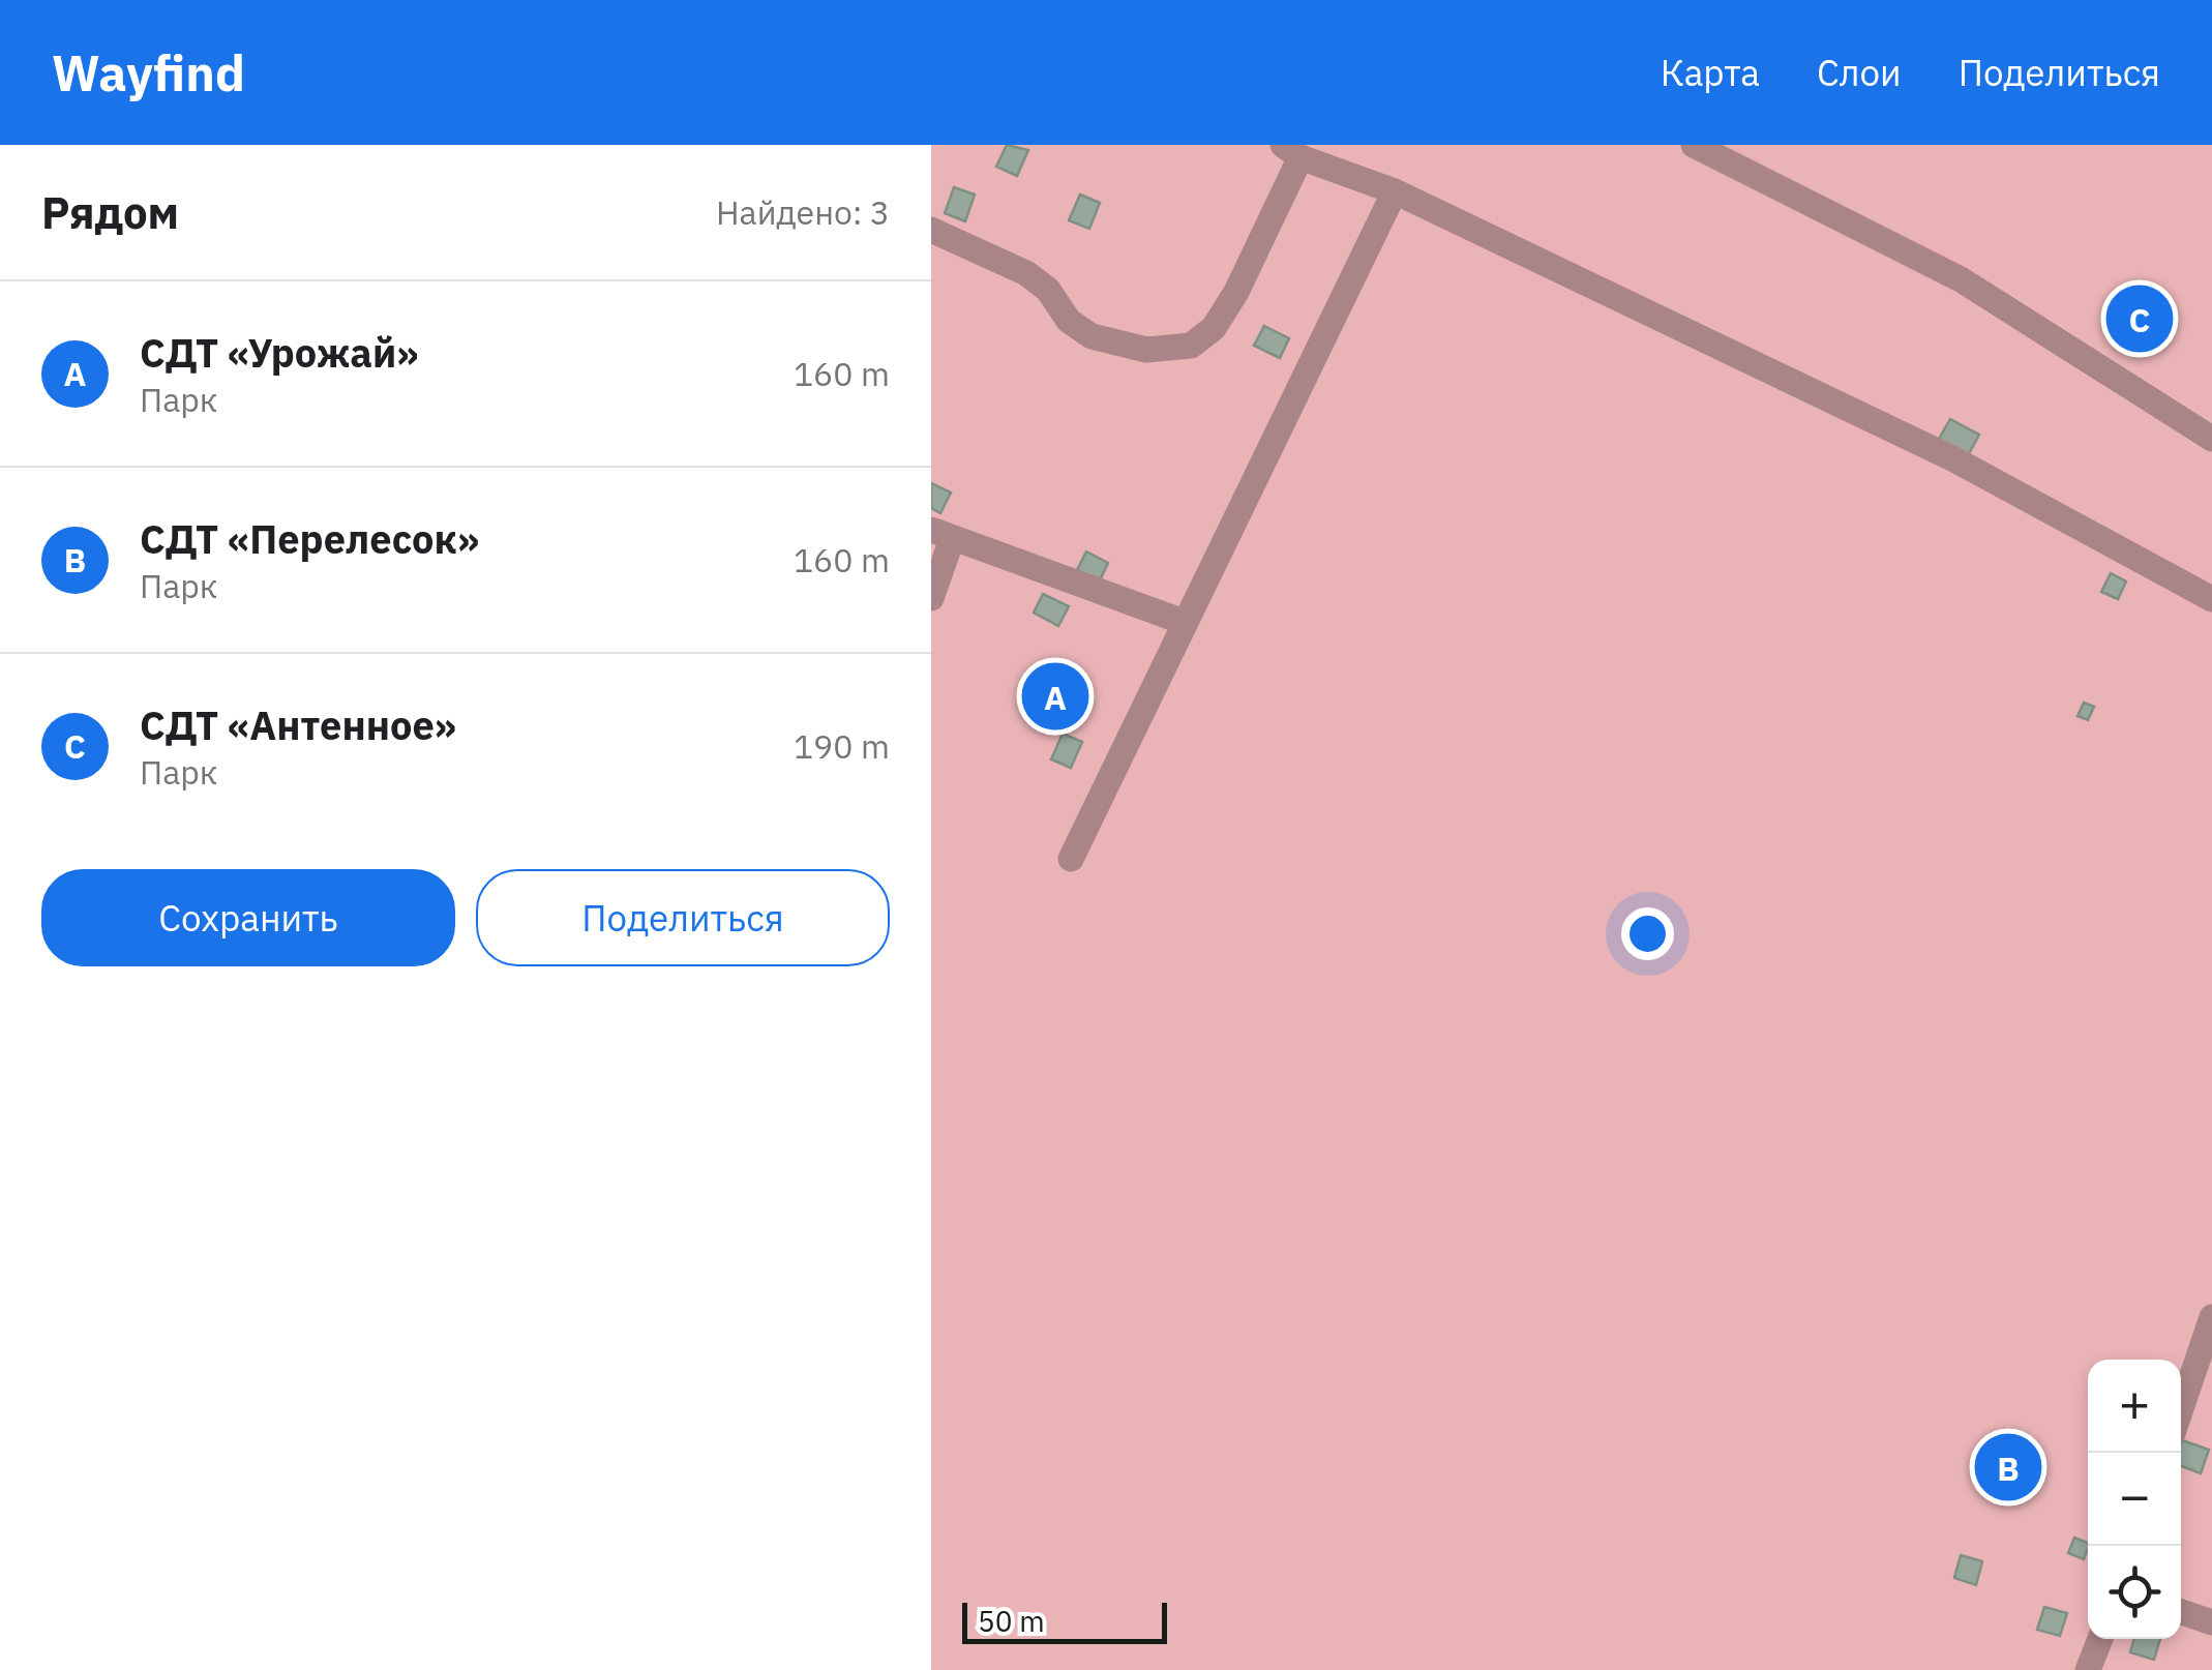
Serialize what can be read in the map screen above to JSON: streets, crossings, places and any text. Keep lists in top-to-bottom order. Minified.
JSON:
{"scale_bar":"50 m","page":{"header":"Wayfind","nav":["Карта","Слои","Поделиться"],"heading":["Рядом","Найдено: 3"],"list":[{"mark":"A","name":"СДТ «Урожай»","note":"Парк","value":"160 m"},{"mark":"B","name":"СДТ «Перелесок»","note":"Парк","value":"160 m"},{"mark":"C","name":"СДТ «Антенное»","note":"Парк","value":"190 m"}],"pins":["C","A","B"],"buttons":["Сохранить","Поделиться"],"map_buttons":["+","−"],"scale":"50 m"}}
